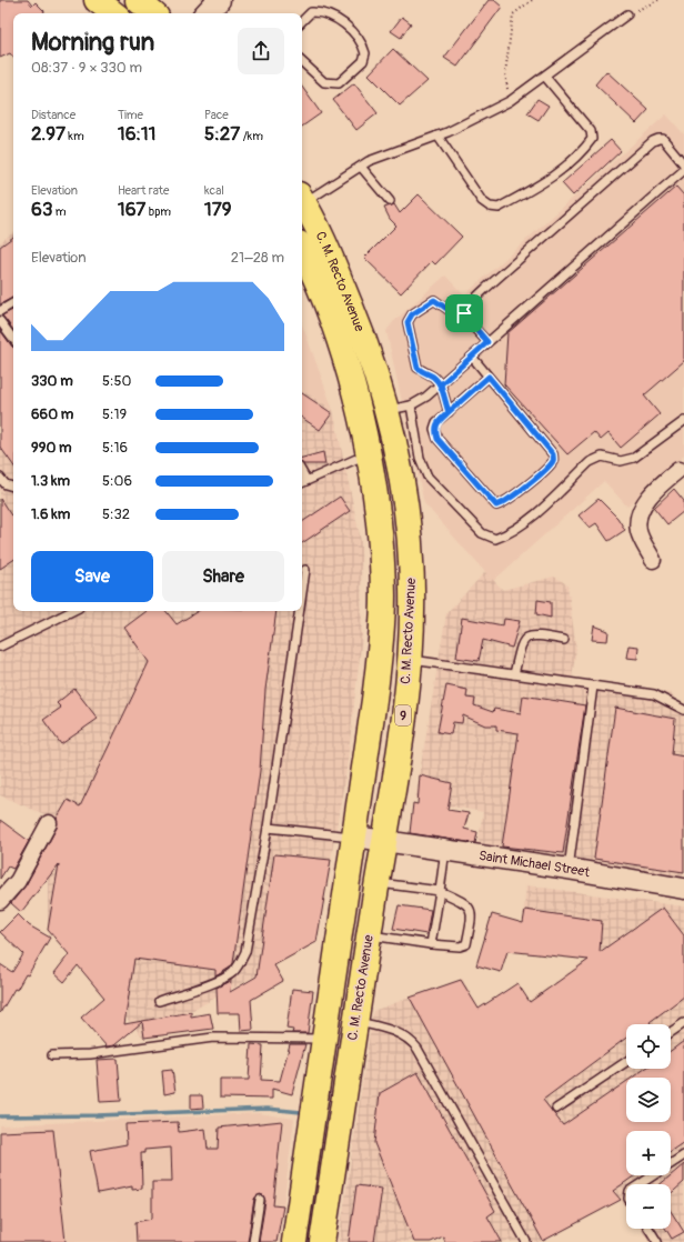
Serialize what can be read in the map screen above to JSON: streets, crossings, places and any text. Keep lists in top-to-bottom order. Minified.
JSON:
{"streets":{"highway":["C. M. Recto Avenue","9"],"street":["Saint Michael Street"]},"crossings":[["C. M. Recto Avenue","Saint Michael Street"]],"page":{"heading":["Morning run","08:37 · 9 × 330 m"],"stats":[["Distance","2.97 km"],["Time","16:11"],["Pace","5:27 /km"],["Elevation","63 m"],["Heart rate","167 bpm"],["kcal","179"]],"chart":["Elevation","21–28 m"],"list":[{"name":"330 m","note":"5:50"},{"name":"660 m","note":"5:19"},{"name":"990 m","note":"5:16"},{"name":"1.3 km","note":"5:06"},{"name":"1.6 km","note":"5:32"}],"buttons":["Save","Share"],"map_buttons":["+","−"]}}
